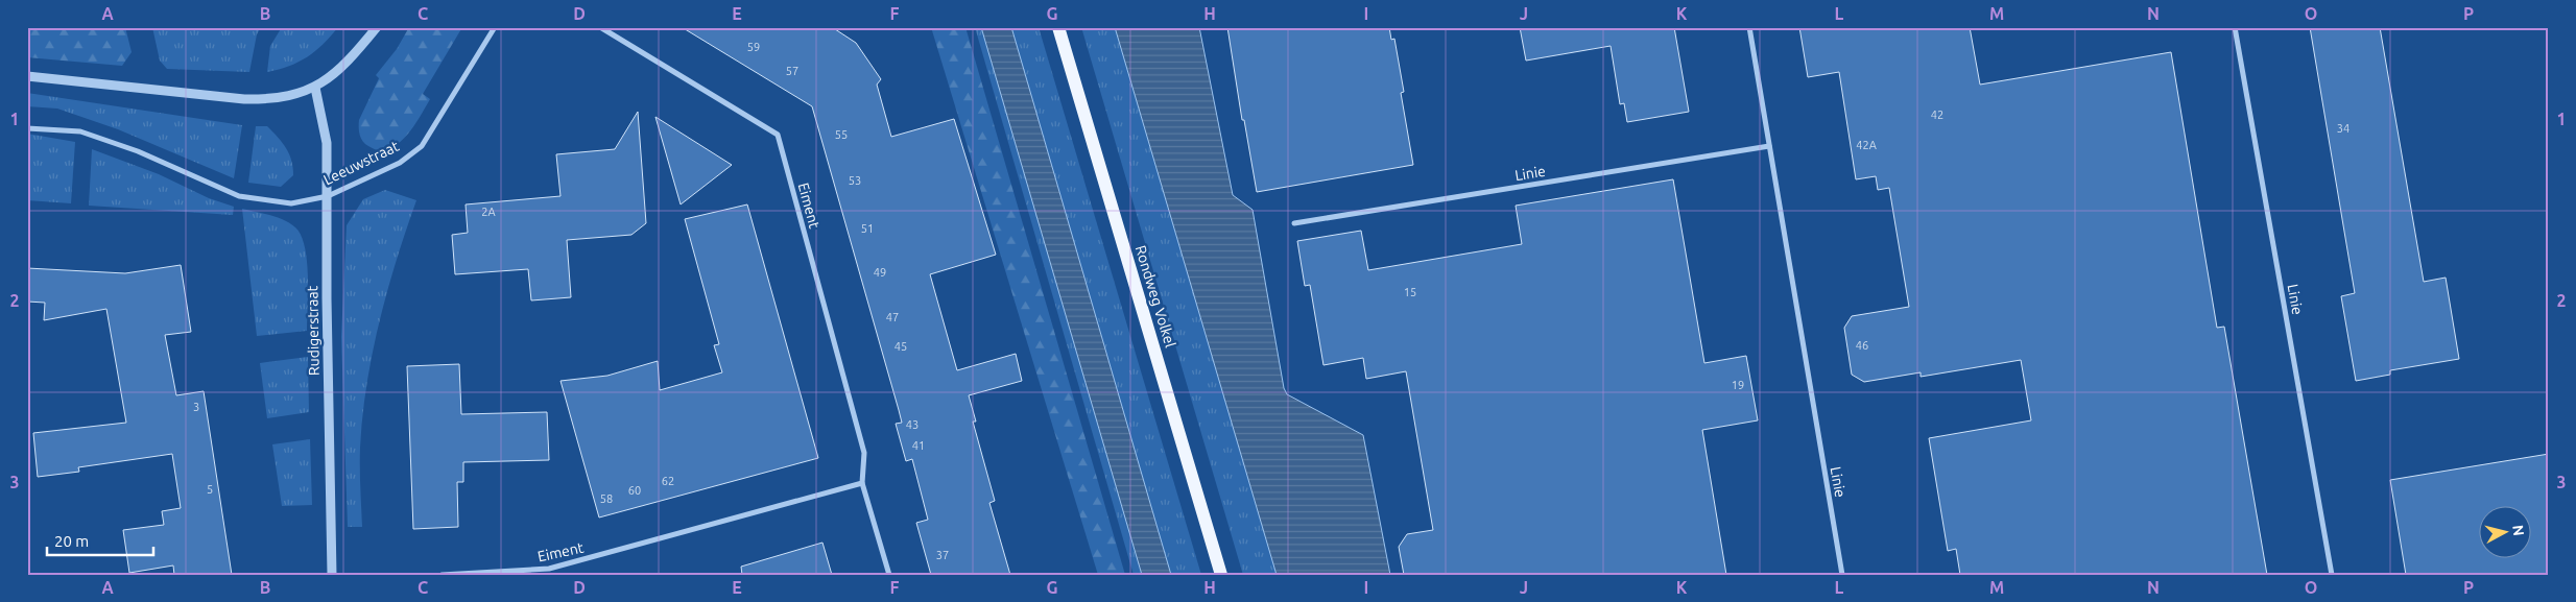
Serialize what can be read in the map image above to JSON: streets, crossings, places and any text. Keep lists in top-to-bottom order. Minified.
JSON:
{"streets":{"main road":["Rondweg Volkel"],"street":["Leeuwstraat","Linie","Eiment","Rudigerstraat"]},"crossings":[["Leeuwstraat","Rudigerstraat"]],"house_numbers":["59","57","42","34","55","42A","53","2A","51","49","15","47","46","45","19","3","43","41","62","5","60","58","37"],"scale_bar":"20 m","north":"right","grid":{"columns":["A","B","C","D","E","F","G","H","I","J","K","L","M","N","O","P"],"rows":["1","2","3"]}}
